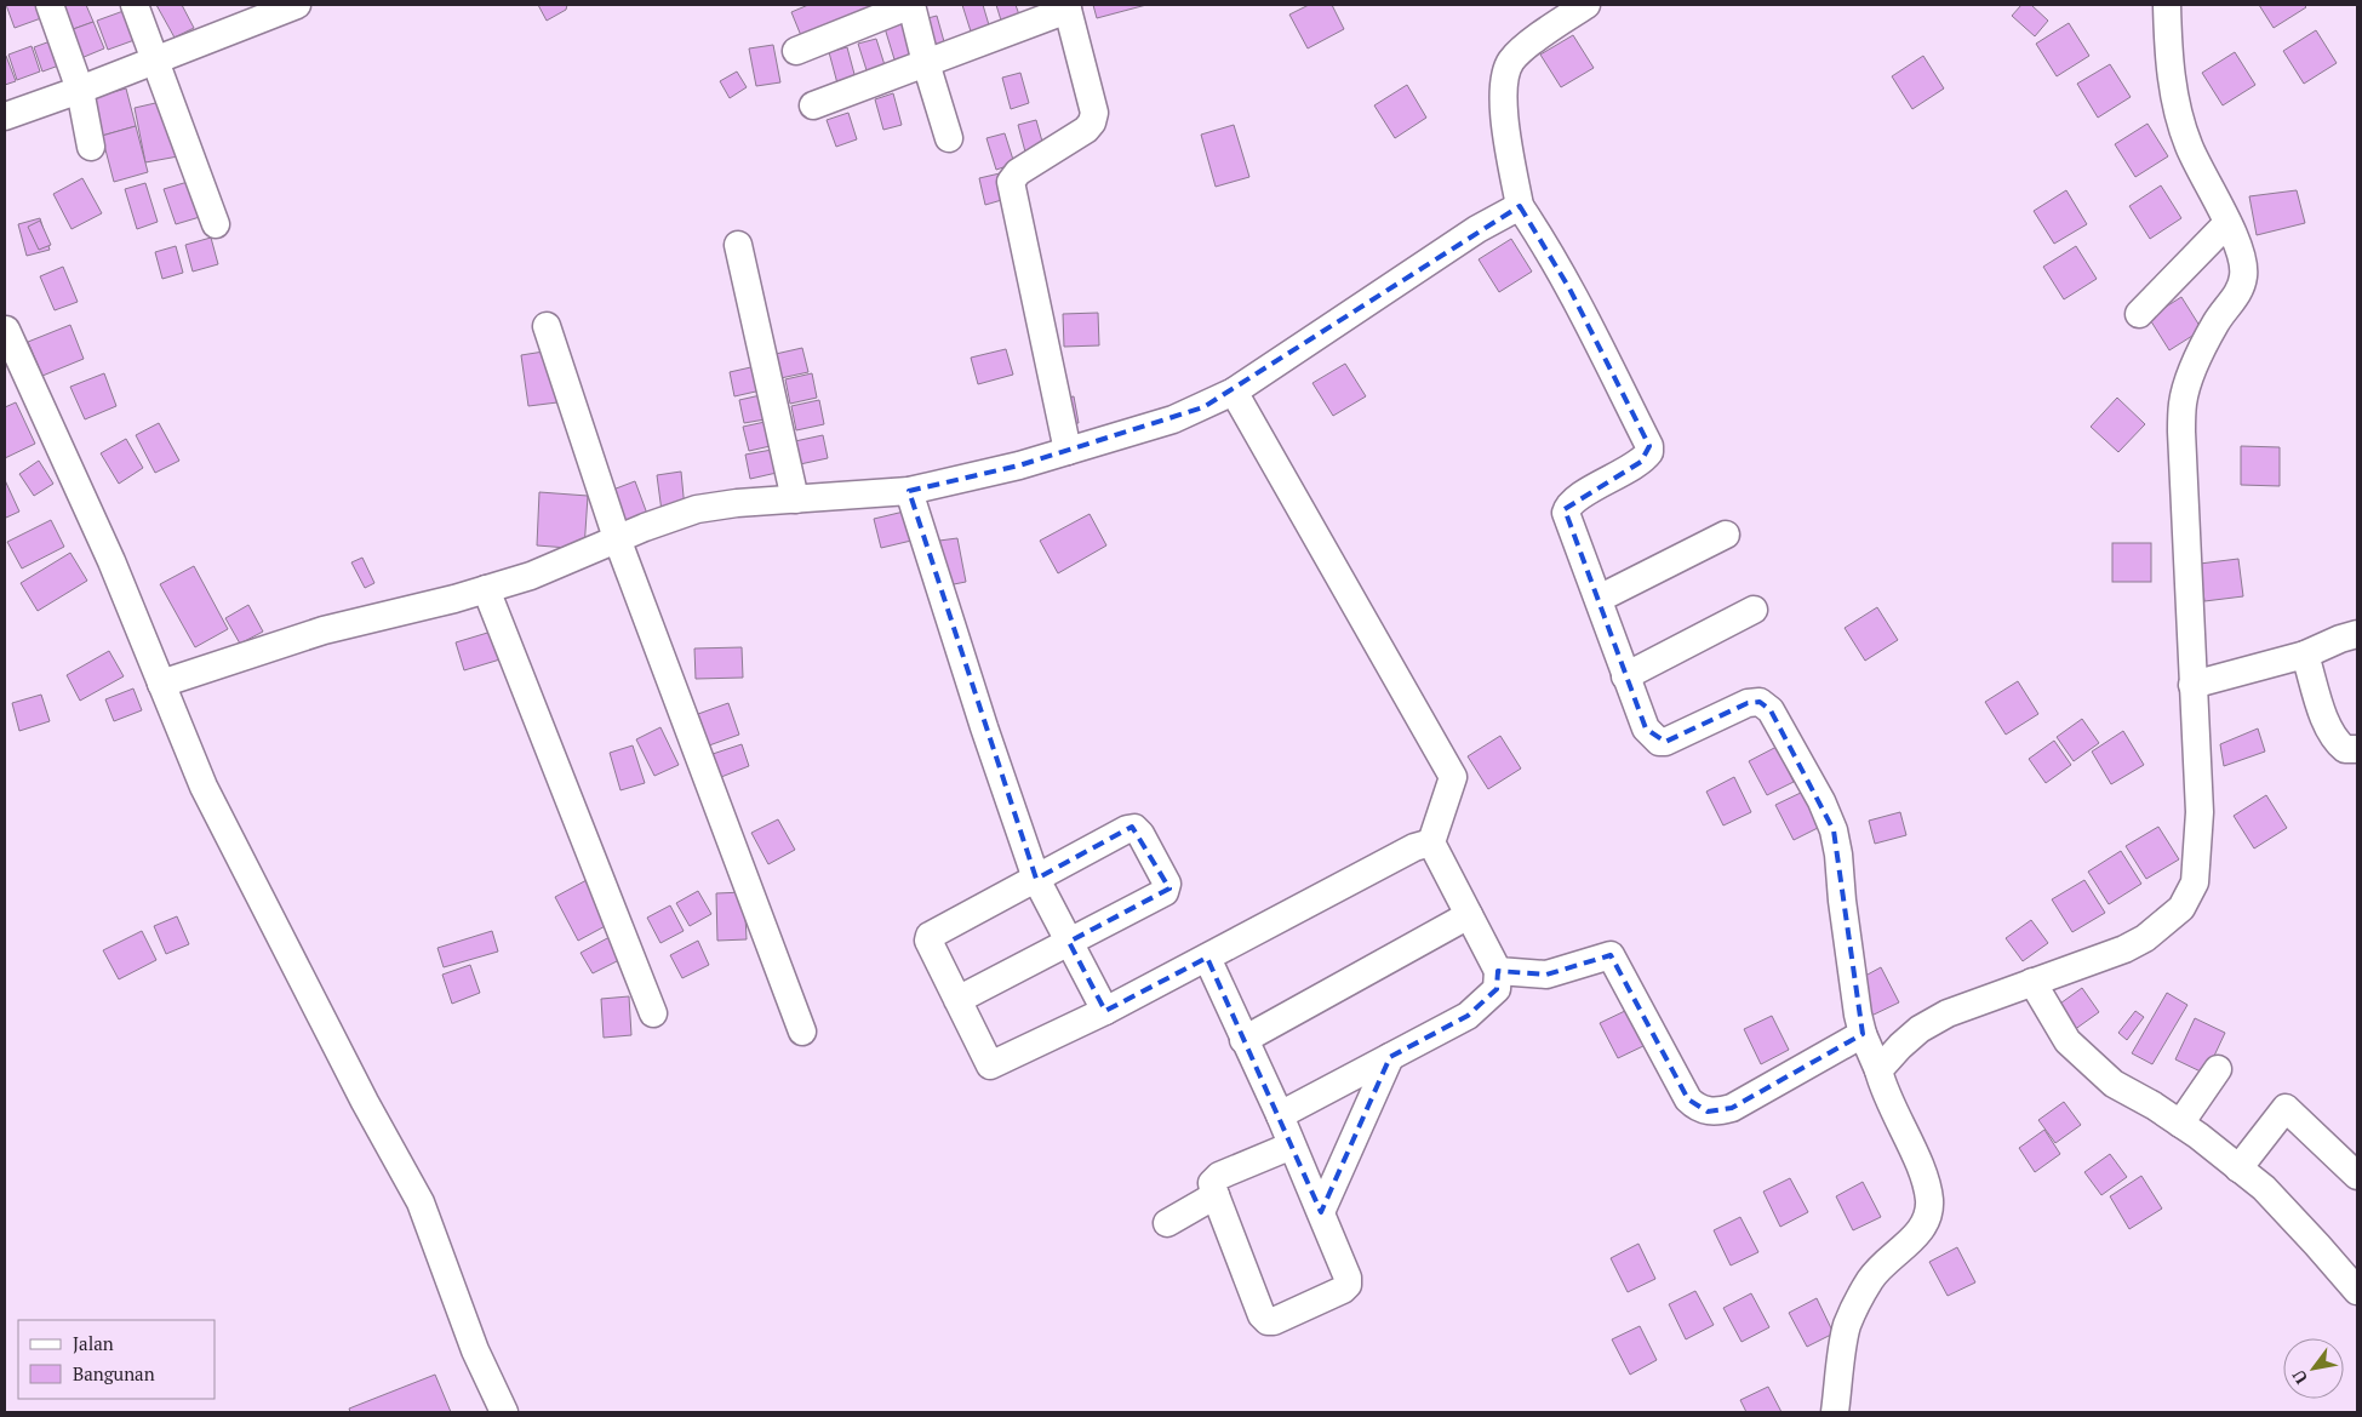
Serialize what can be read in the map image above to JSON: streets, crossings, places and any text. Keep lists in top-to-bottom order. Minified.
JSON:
{"legend":["Jalan","Bangunan"],"north":"bottom left"}
